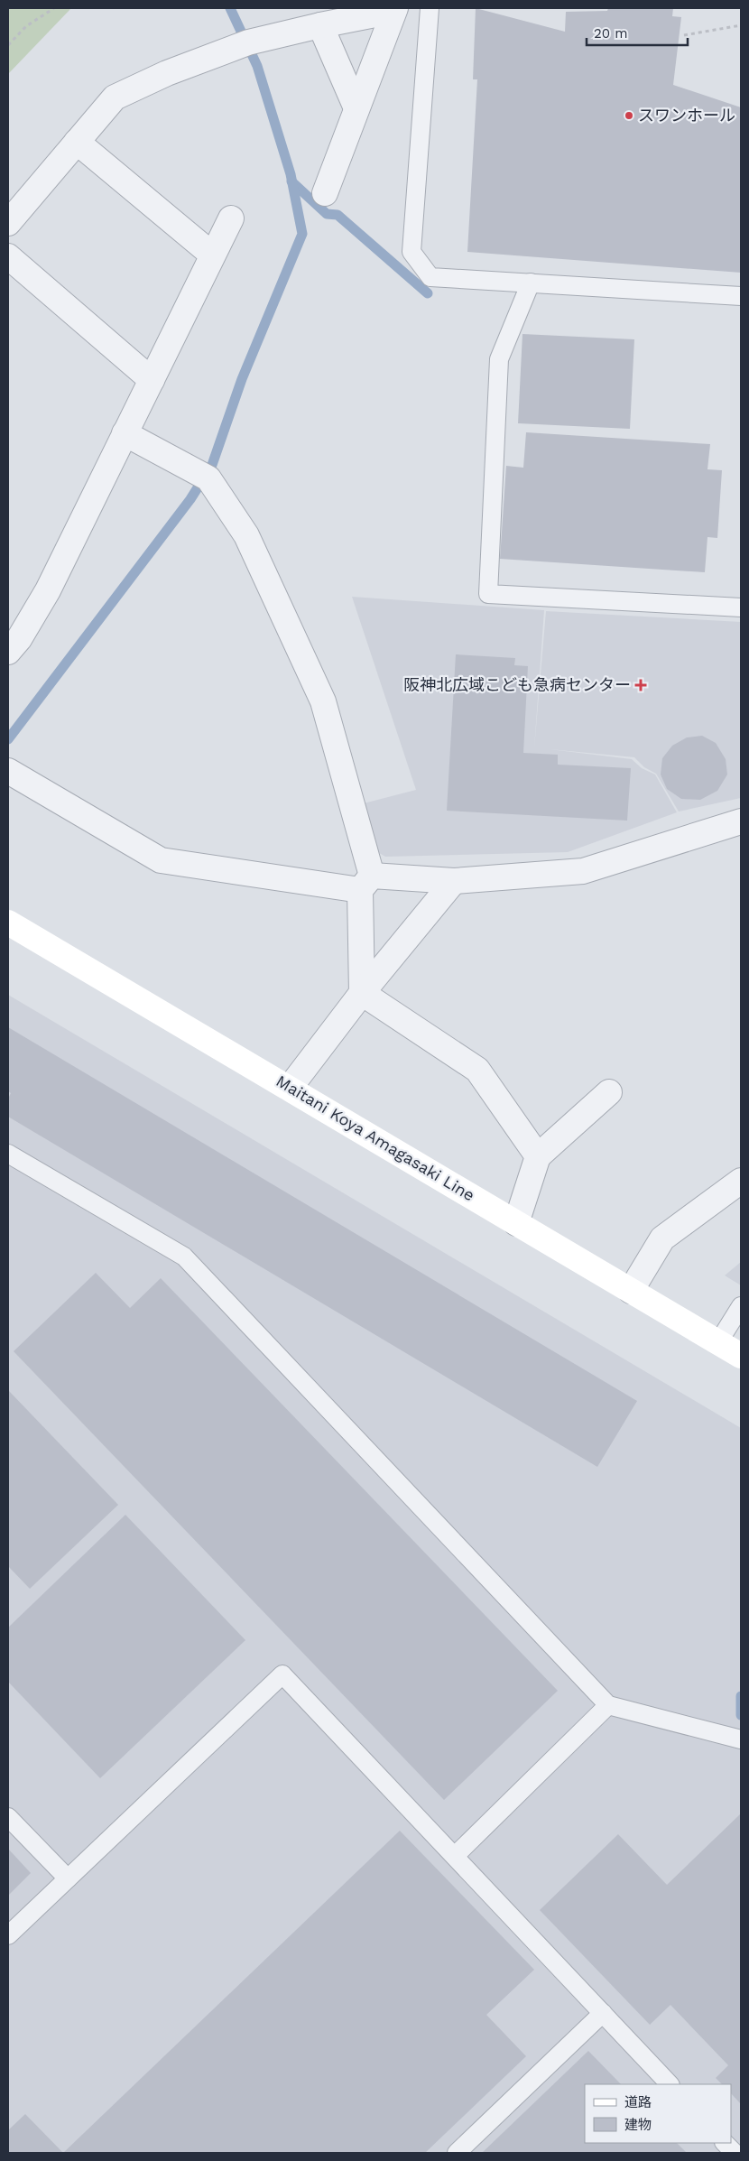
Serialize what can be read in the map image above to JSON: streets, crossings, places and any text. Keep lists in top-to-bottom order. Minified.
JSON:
{"streets":{"main road":["Maitani Koya Amagasaki Line"]},"places":{"other":["スワンホール"],"health":["阪神北広域こども急病センター"]},"legend":["道路","建物"],"scale_bar":"20 m"}
